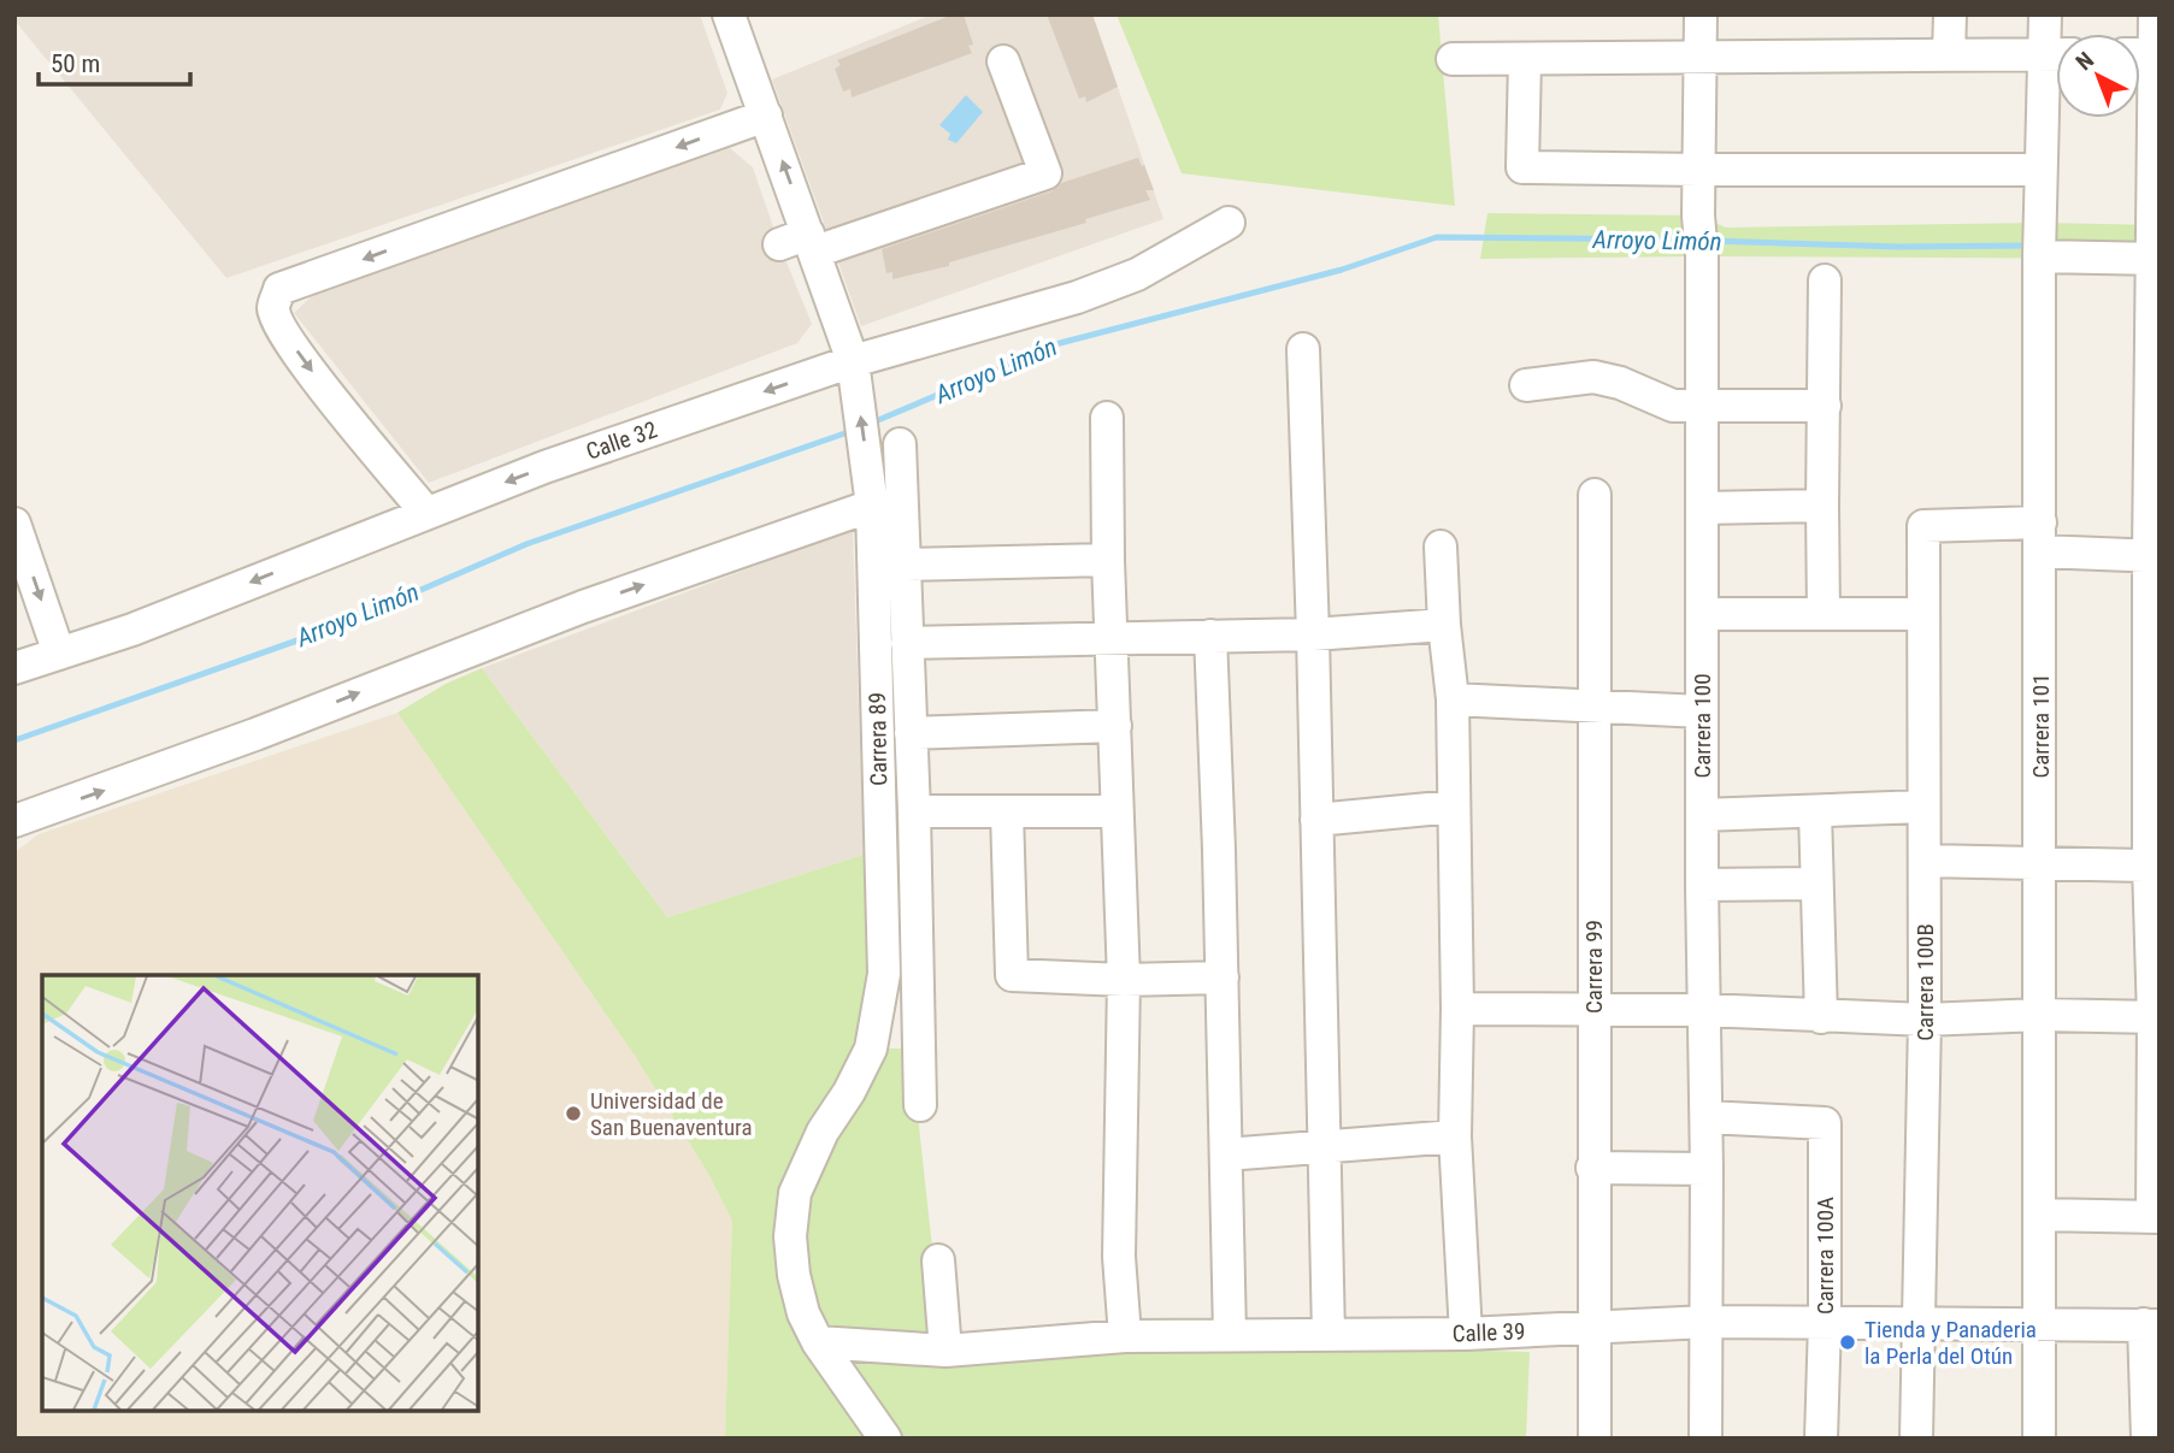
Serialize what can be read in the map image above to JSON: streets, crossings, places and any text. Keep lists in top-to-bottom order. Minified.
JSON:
{"streets":{"street":["Calle 32","Carrera 100","Carrera 101","Carrera 89","Carrera 99","Carrera 100B","Carrera 100A","Calle 39"]},"crossings":[["Calle 32","Carrera 89"],["Carrera 100","Carrera 100A"],["Carrera 100","Calle 39"],["Carrera 101","Carrera 100B"],["Carrera 101","Calle 39"],["Carrera 89","Calle 39"],["Carrera 99","Calle 39"],["Carrera 100B","Calle 39"],["Carrera 100A","Calle 39"]],"water":["Arroyo Limón"],"places":["Universidad de San Buenaventura","Tienda y Panaderia la Perla del Otún"],"scale_bar":"50 m","north":"top left"}
